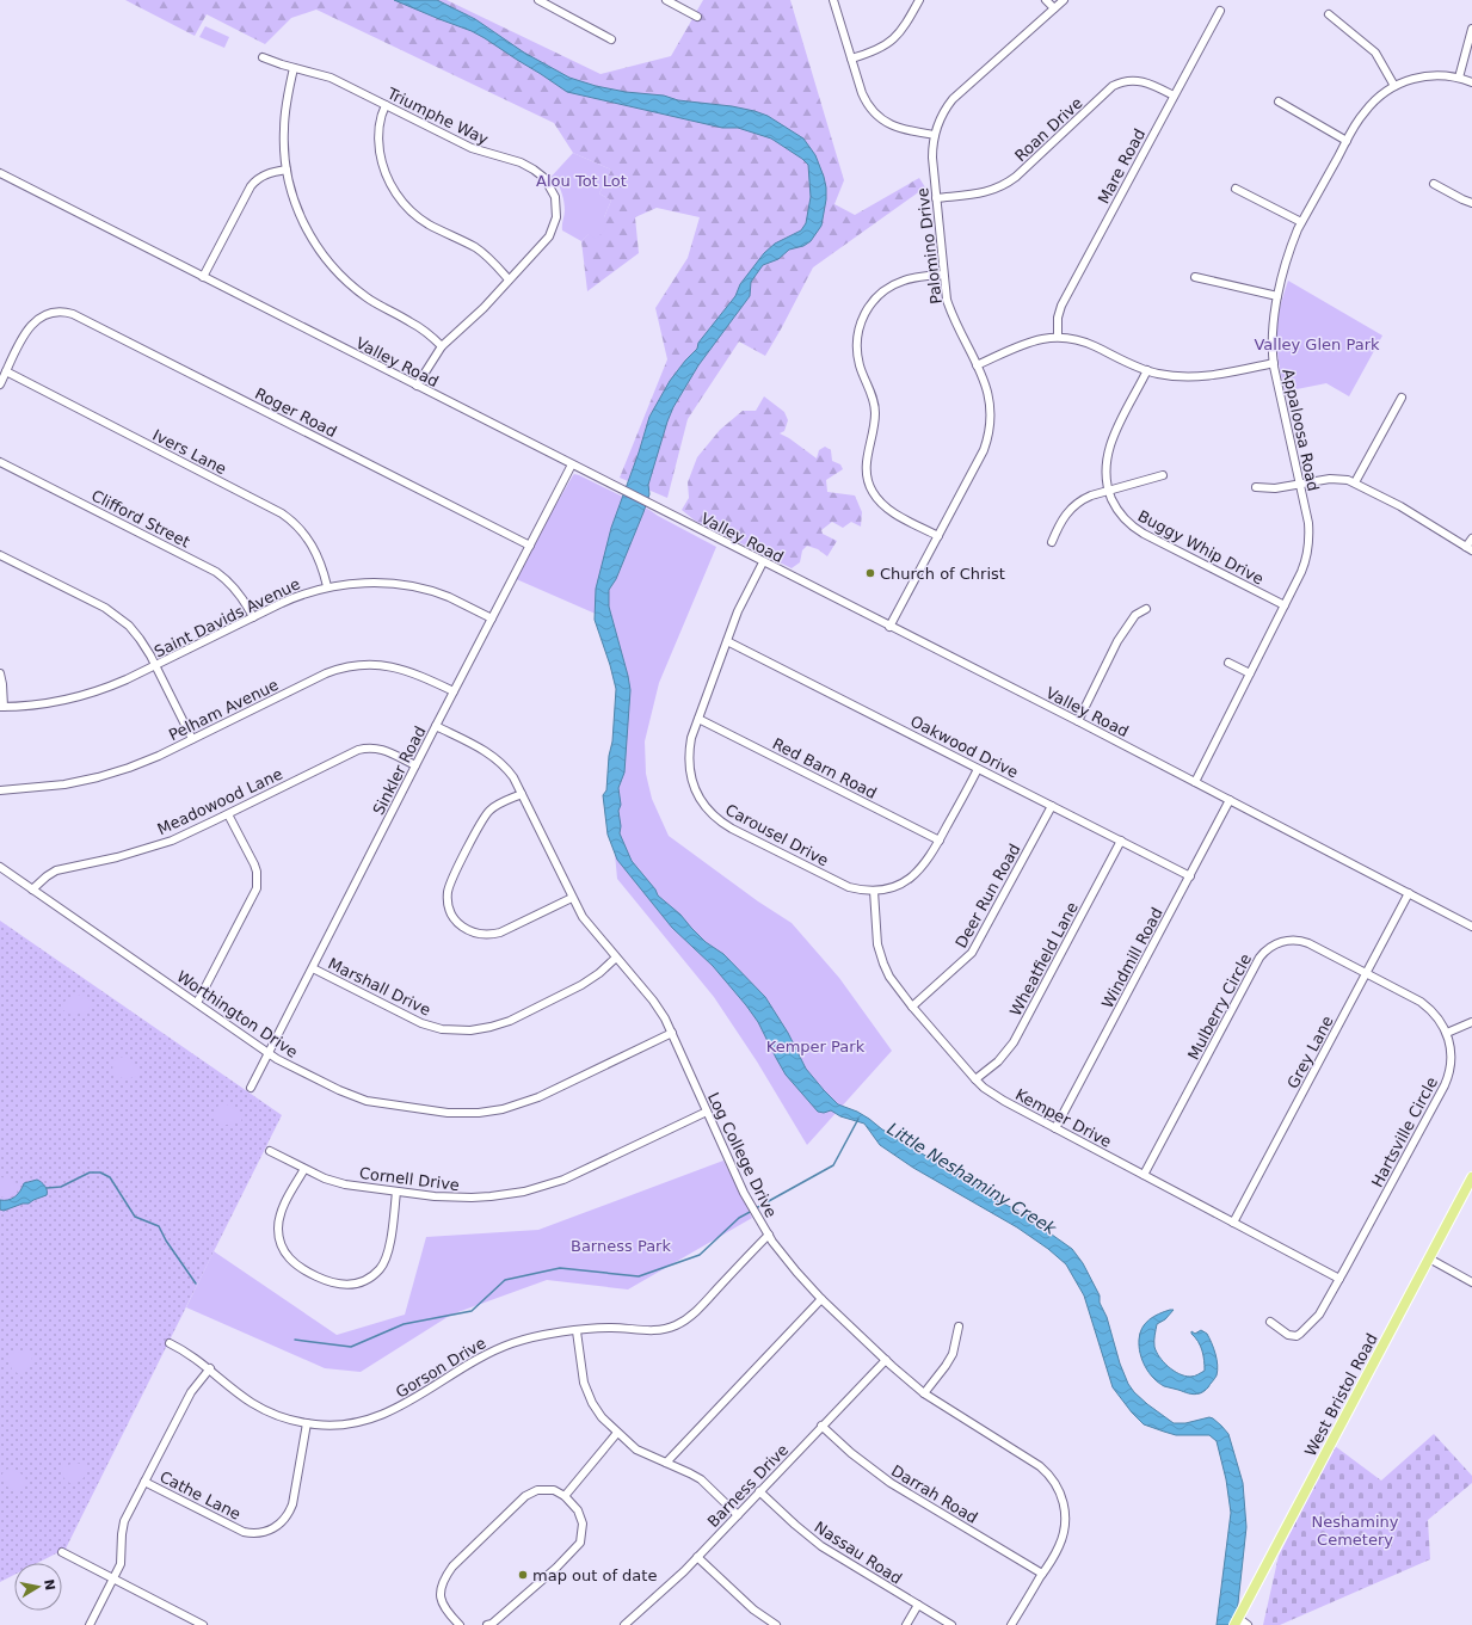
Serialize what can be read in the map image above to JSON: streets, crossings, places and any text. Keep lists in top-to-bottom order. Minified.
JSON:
{"streets":{"main road":["West Bristol Road"],"street":["Triumphe Way","Roan Drive","Mare Road","Palomino Drive","Valley Road","Roger Road","Appaloosa Road","Ivers Lane","Clifford Street","Buggy Whip Drive","Saint Davids Avenue","Pelham Avenue","Oakwood Drive","Red Barn Road","Sinkler Road","Meadowood Lane","Carousel Drive","Deer Run Road","Windmill Road","Wheatfield Lane","Marshall Drive","Mulberry Circle","Worthington Drive","Grey Lane","Kemper Drive","Hartsville Circle","Log College Drive","Cornell Drive","Gorson Drive","Barness Drive","Darrah Road","Cathe Lane","Nassau Road"]},"crossings":[["Triumphe Way","Valley Road"],["Roan Drive","Mare Road"],["Roan Drive","Palomino Drive"],["Palomino Drive","Valley Road"],["Valley Road","Appaloosa Road"],["Valley Road","Sinkler Road"],["Valley Road","Carousel Drive"],["Valley Road","Windmill Road"],["Valley Road","Grey Lane"],["Roger Road","Ivers Lane"],["Roger Road","Sinkler Road"],["Appaloosa Road","Buggy Whip Drive"],["Ivers Lane","Saint Davids Avenue"],["Clifford Street","Saint Davids Avenue"],["Saint Davids Avenue","Sinkler Road"],["Pelham Avenue","Sinkler Road"],["Oakwood Drive","Carousel Drive"],["Oakwood Drive","Deer Run Road"],["Oakwood Drive","Windmill Road"],["Oakwood Drive","Wheatfield Lane"],["Red Barn Road","Carousel Drive"],["Sinkler Road","Meadowood Lane"],["Sinkler Road","Marshall Drive"],["Sinkler Road","Worthington Drive"],["Sinkler Road","Log College Drive"],["Meadowood Lane","Worthington Drive"],["Carousel Drive","Kemper Drive"],["Deer Run Road","Kemper Drive"],["Windmill Road","Kemper Drive"],["Wheatfield Lane","Kemper Drive"],["Marshall Drive","Log College Drive"],["Mulberry Circle","Grey Lane"],["Mulberry Circle","Kemper Drive"],["Mulberry Circle","Hartsville Circle"],["Worthington Drive","Log College Drive"],["Grey Lane","Kemper Drive"],["Grey Lane","Hartsville Circle"],["Kemper Drive","Hartsville Circle"],["Log College Drive","Cornell Drive"],["Log College Drive","Gorson Drive"],["Log College Drive","Barness Drive"],["Log College Drive","Darrah Road"],["Gorson Drive","Cathe Lane"],["Barness Drive","Darrah Road"],["Barness Drive","Nassau Road"]],"water":["Little Neshaminy Creek"],"parks":["Alou Tot Lot","Valley Glen Park","Kemper Park","Barness Park","Neshaminy Cemetery"],"places":["Church of Christ","map out of date"],"north":"right"}
